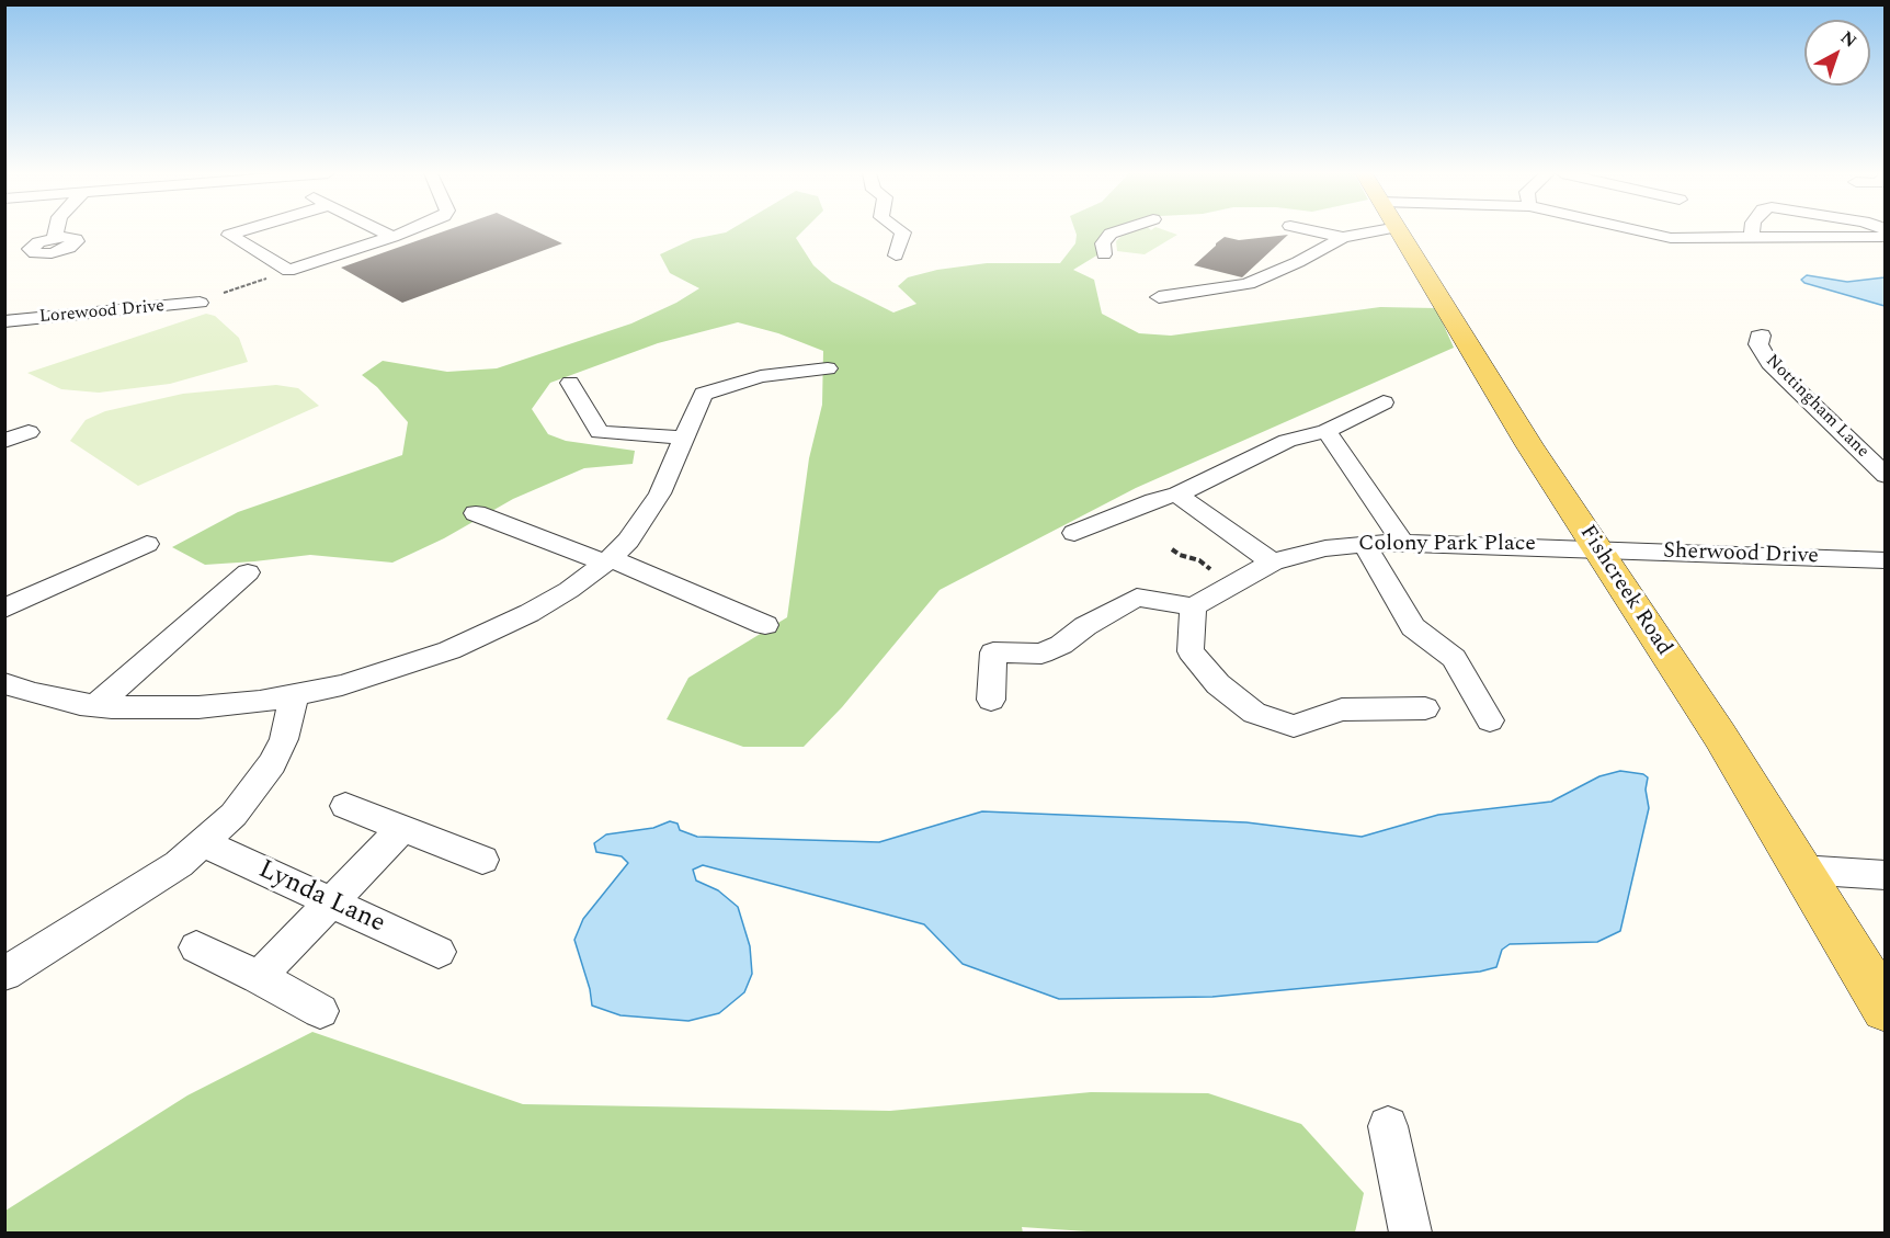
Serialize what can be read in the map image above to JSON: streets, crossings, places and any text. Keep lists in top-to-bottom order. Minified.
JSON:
{"streets":{"main road":["Fishcreek Road"],"street":["Lorewood Drive","Nottingham Lane","Colony Park Place","Sherwood Drive","Lynda Lane"]},"crossings":[["Colony Park Place","Sherwood Drive"],["Colony Park Place","Fishcreek Road"],["Sherwood Drive","Fishcreek Road"]],"north":"top right"}
